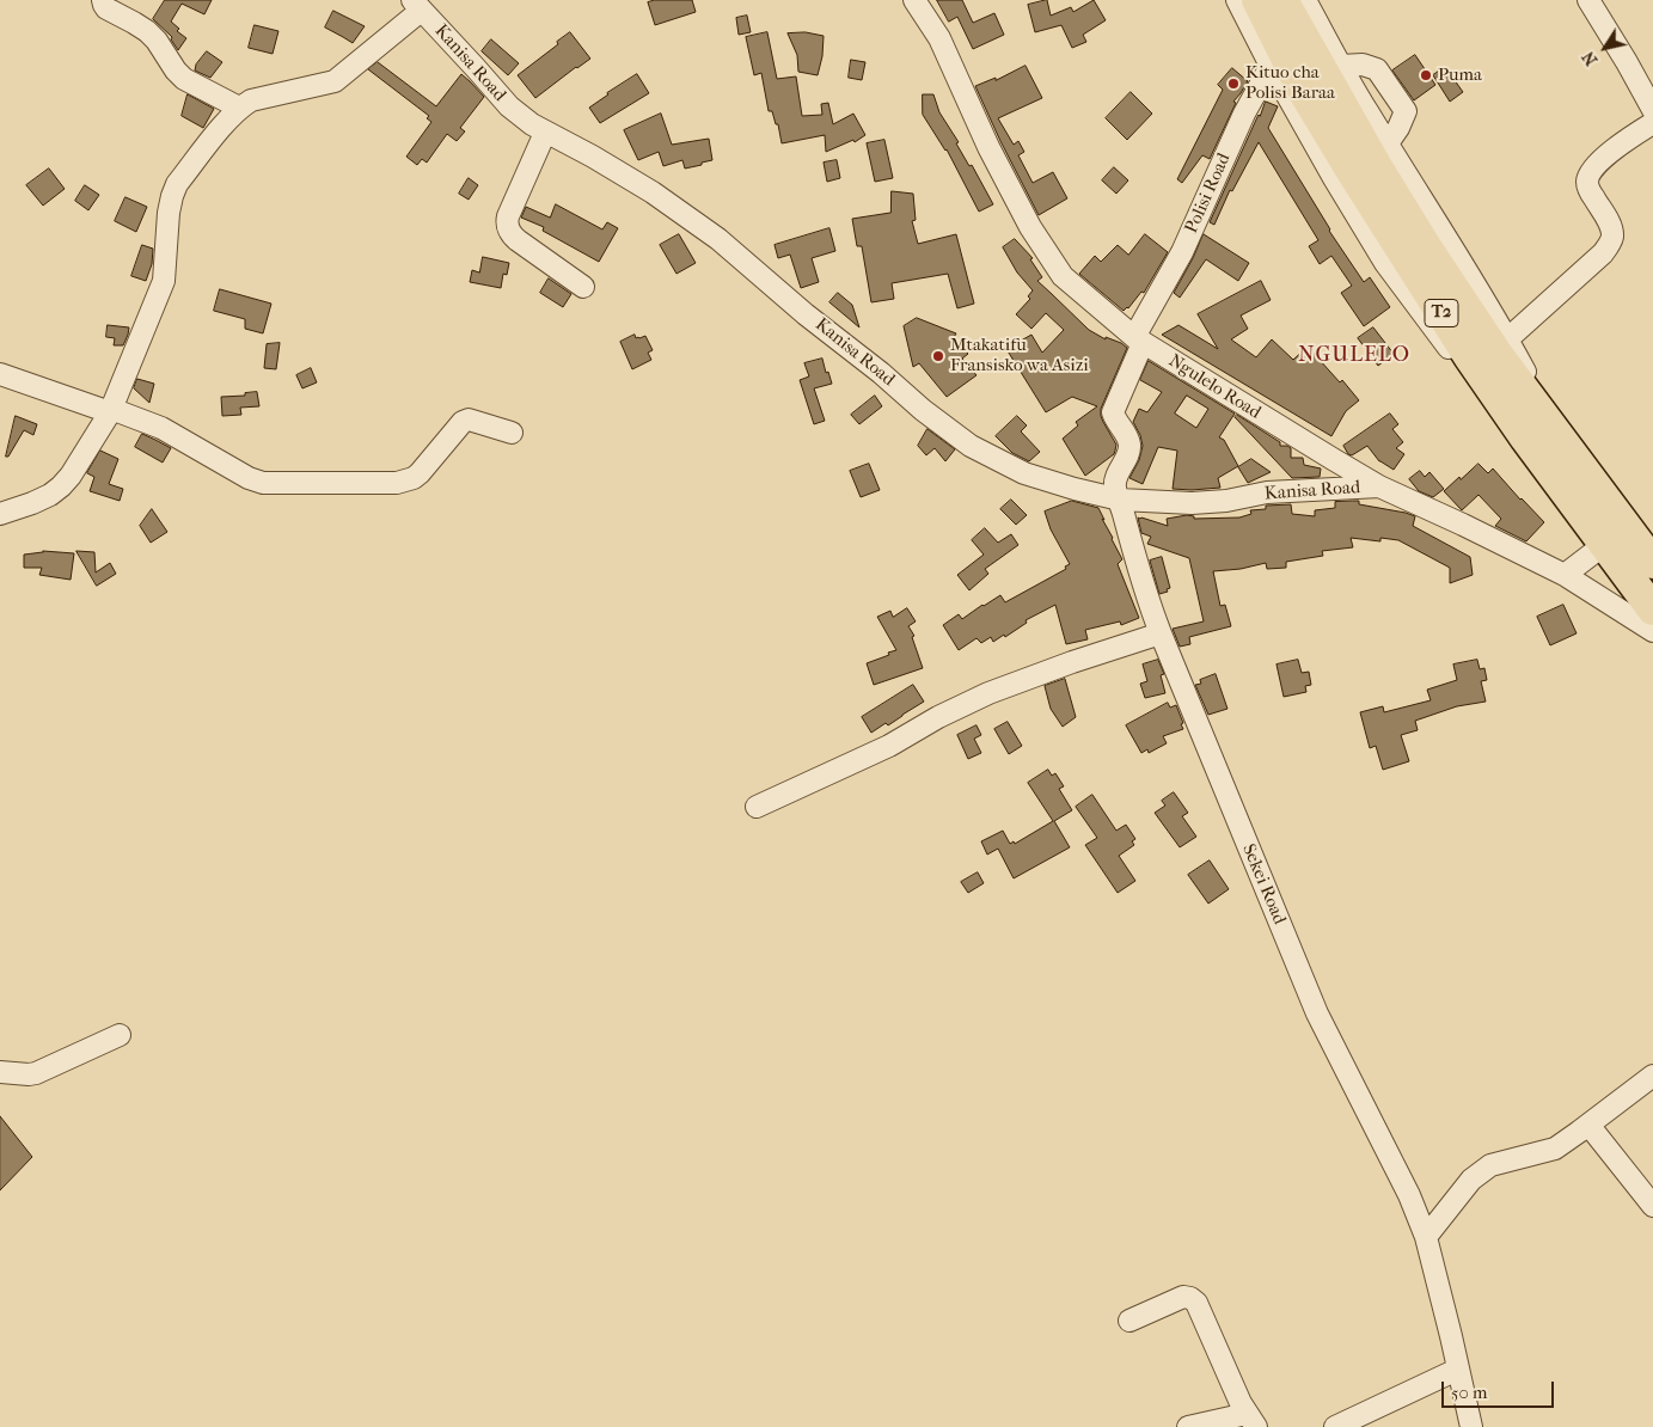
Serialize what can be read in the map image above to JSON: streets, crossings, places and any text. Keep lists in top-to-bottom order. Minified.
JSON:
{"streets":{"highway":["T2"],"street":["Kanisa Road","Polisi Road","Ngulelo Road","Sekei Road"]},"crossings":[["Kanisa Road","Ngulelo Road"],["Kanisa Road","Sekei Road"],["Polisi Road","T2"],["Polisi Road","Ngulelo Road"],["Polisi Road","Sekei Road"],["Ngulelo Road","Sekei Road"]],"districts":["NGULELO"],"places":["Puma","Kituo cha Polisi Baraa","Mtakatifu Fransisko wa Asizi"],"scale_bar":"50 m","north":"bottom left"}
